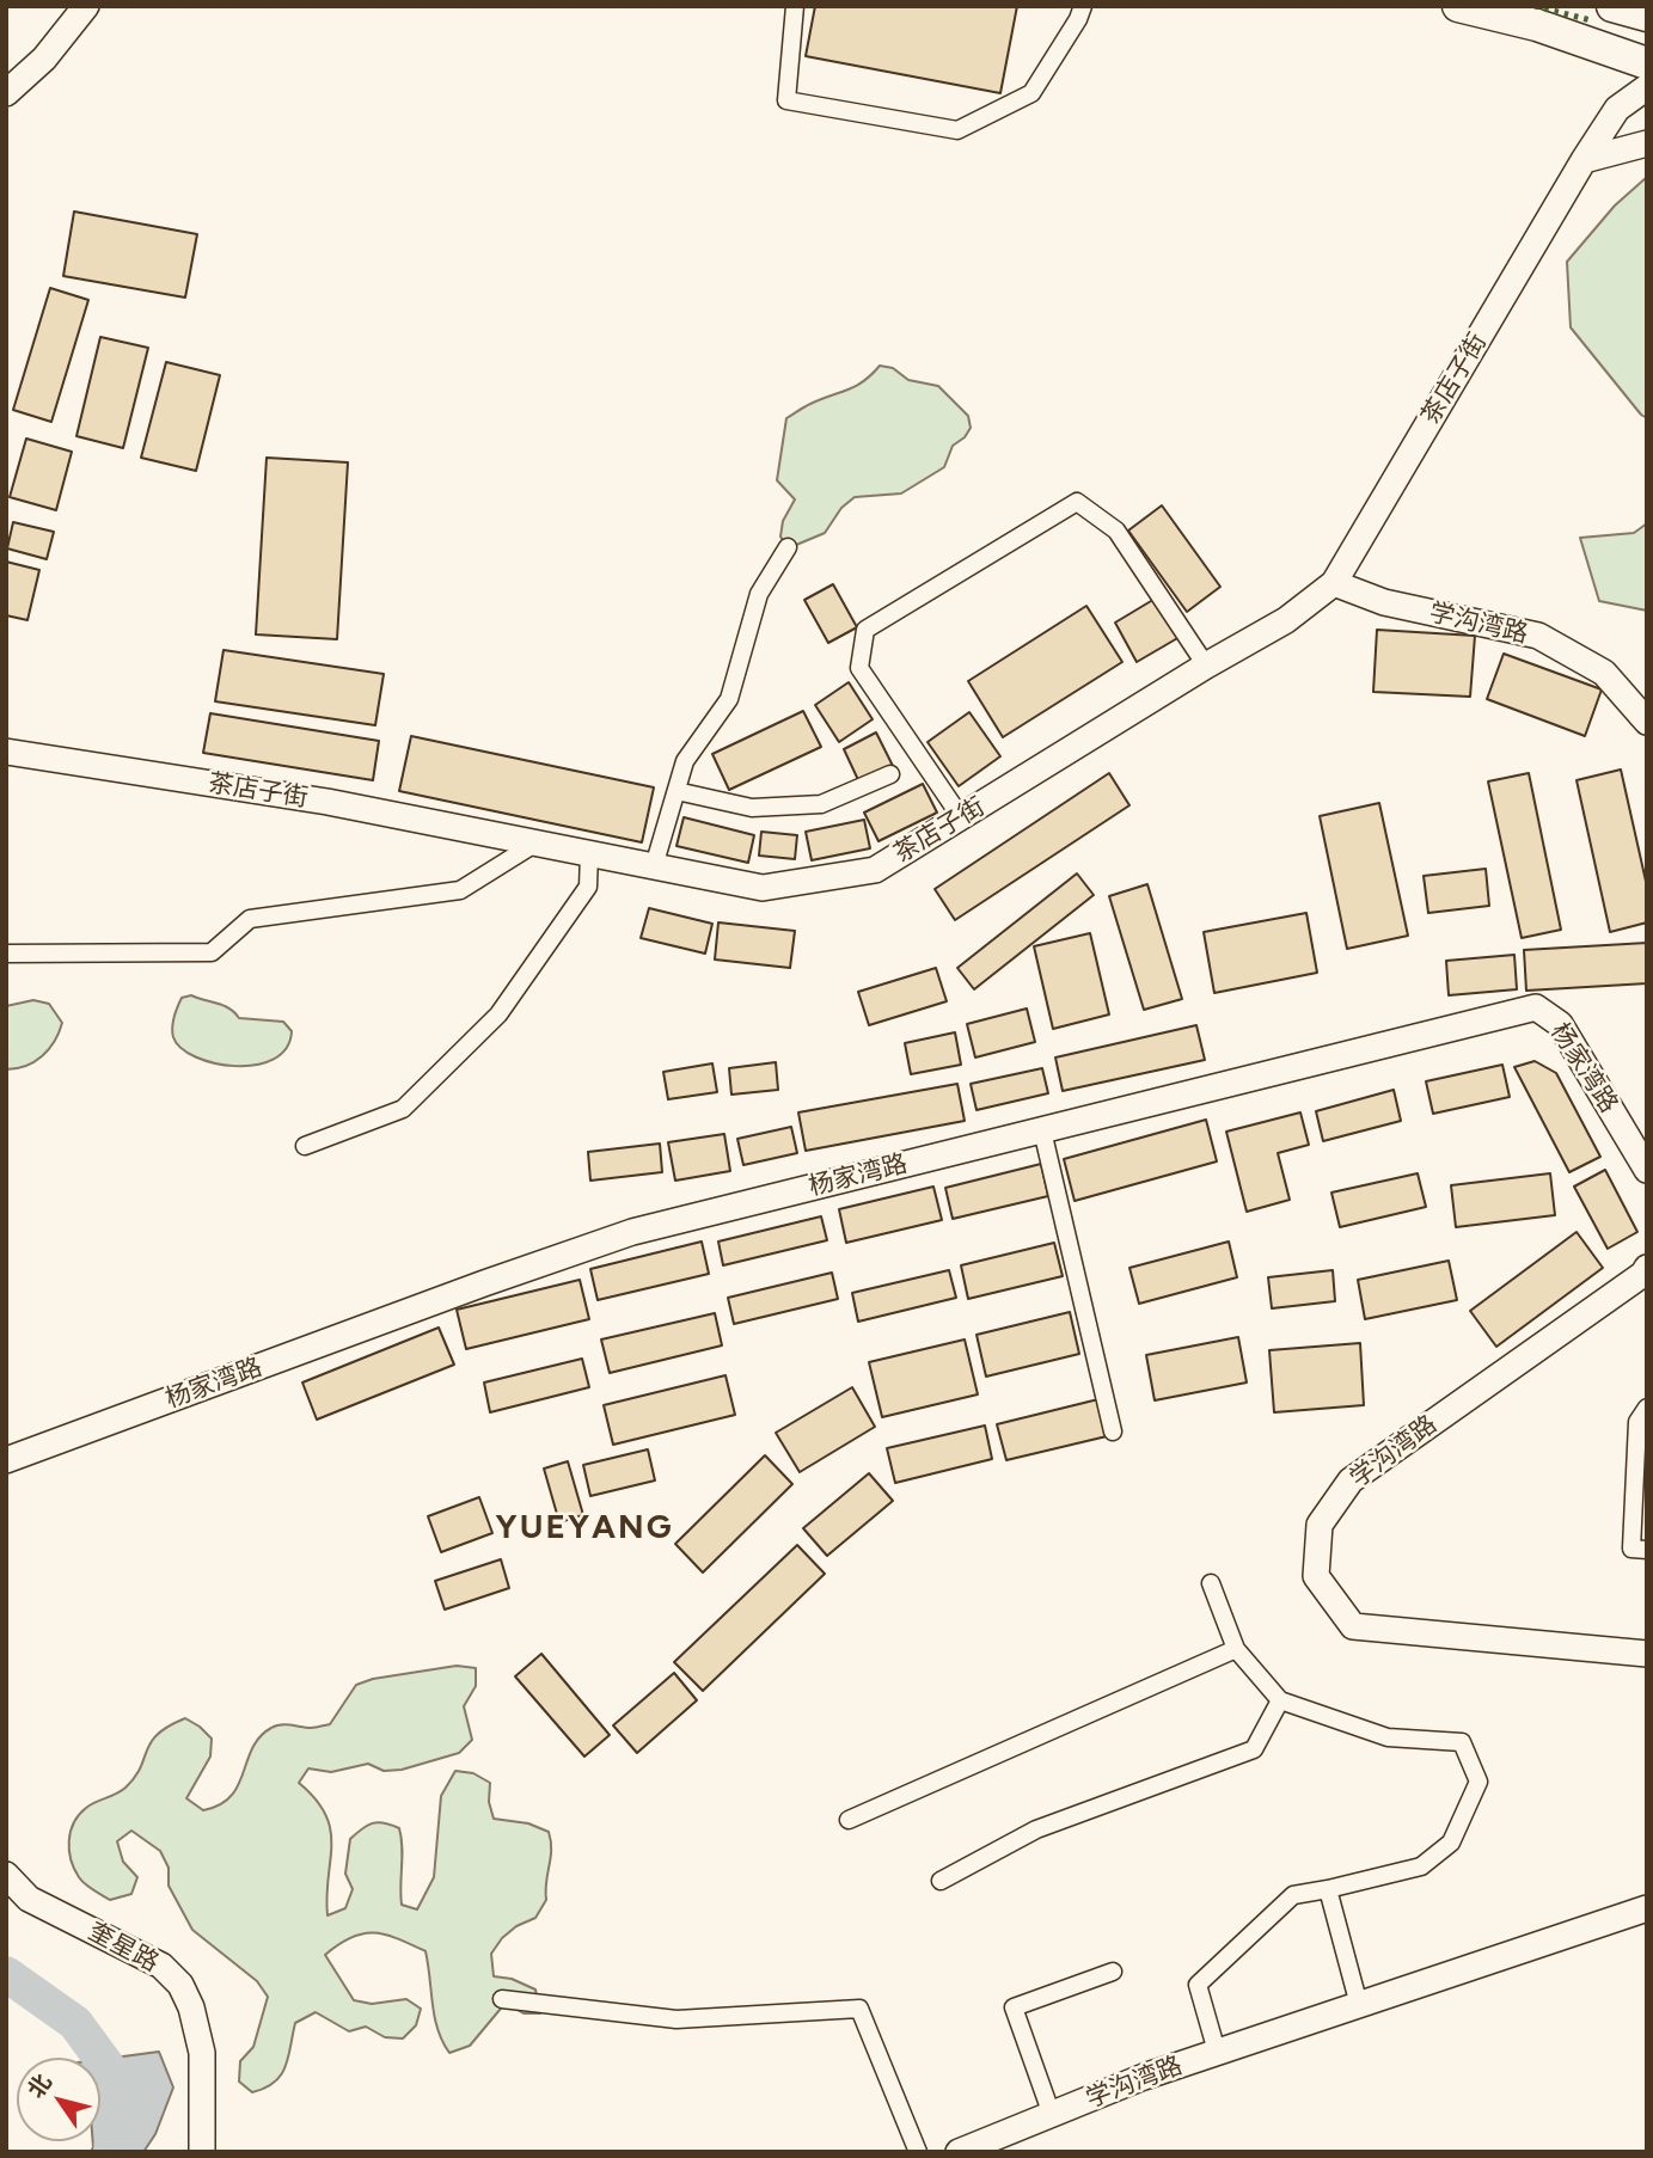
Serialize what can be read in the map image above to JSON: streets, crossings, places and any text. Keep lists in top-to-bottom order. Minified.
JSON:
{"streets":{"street":["茶店子街","学沟湾路","杨家湾路","奎星路"]},"crossings":[["茶店子街","学沟湾路"]],"districts":["YUEYANG"],"north":"top left"}
